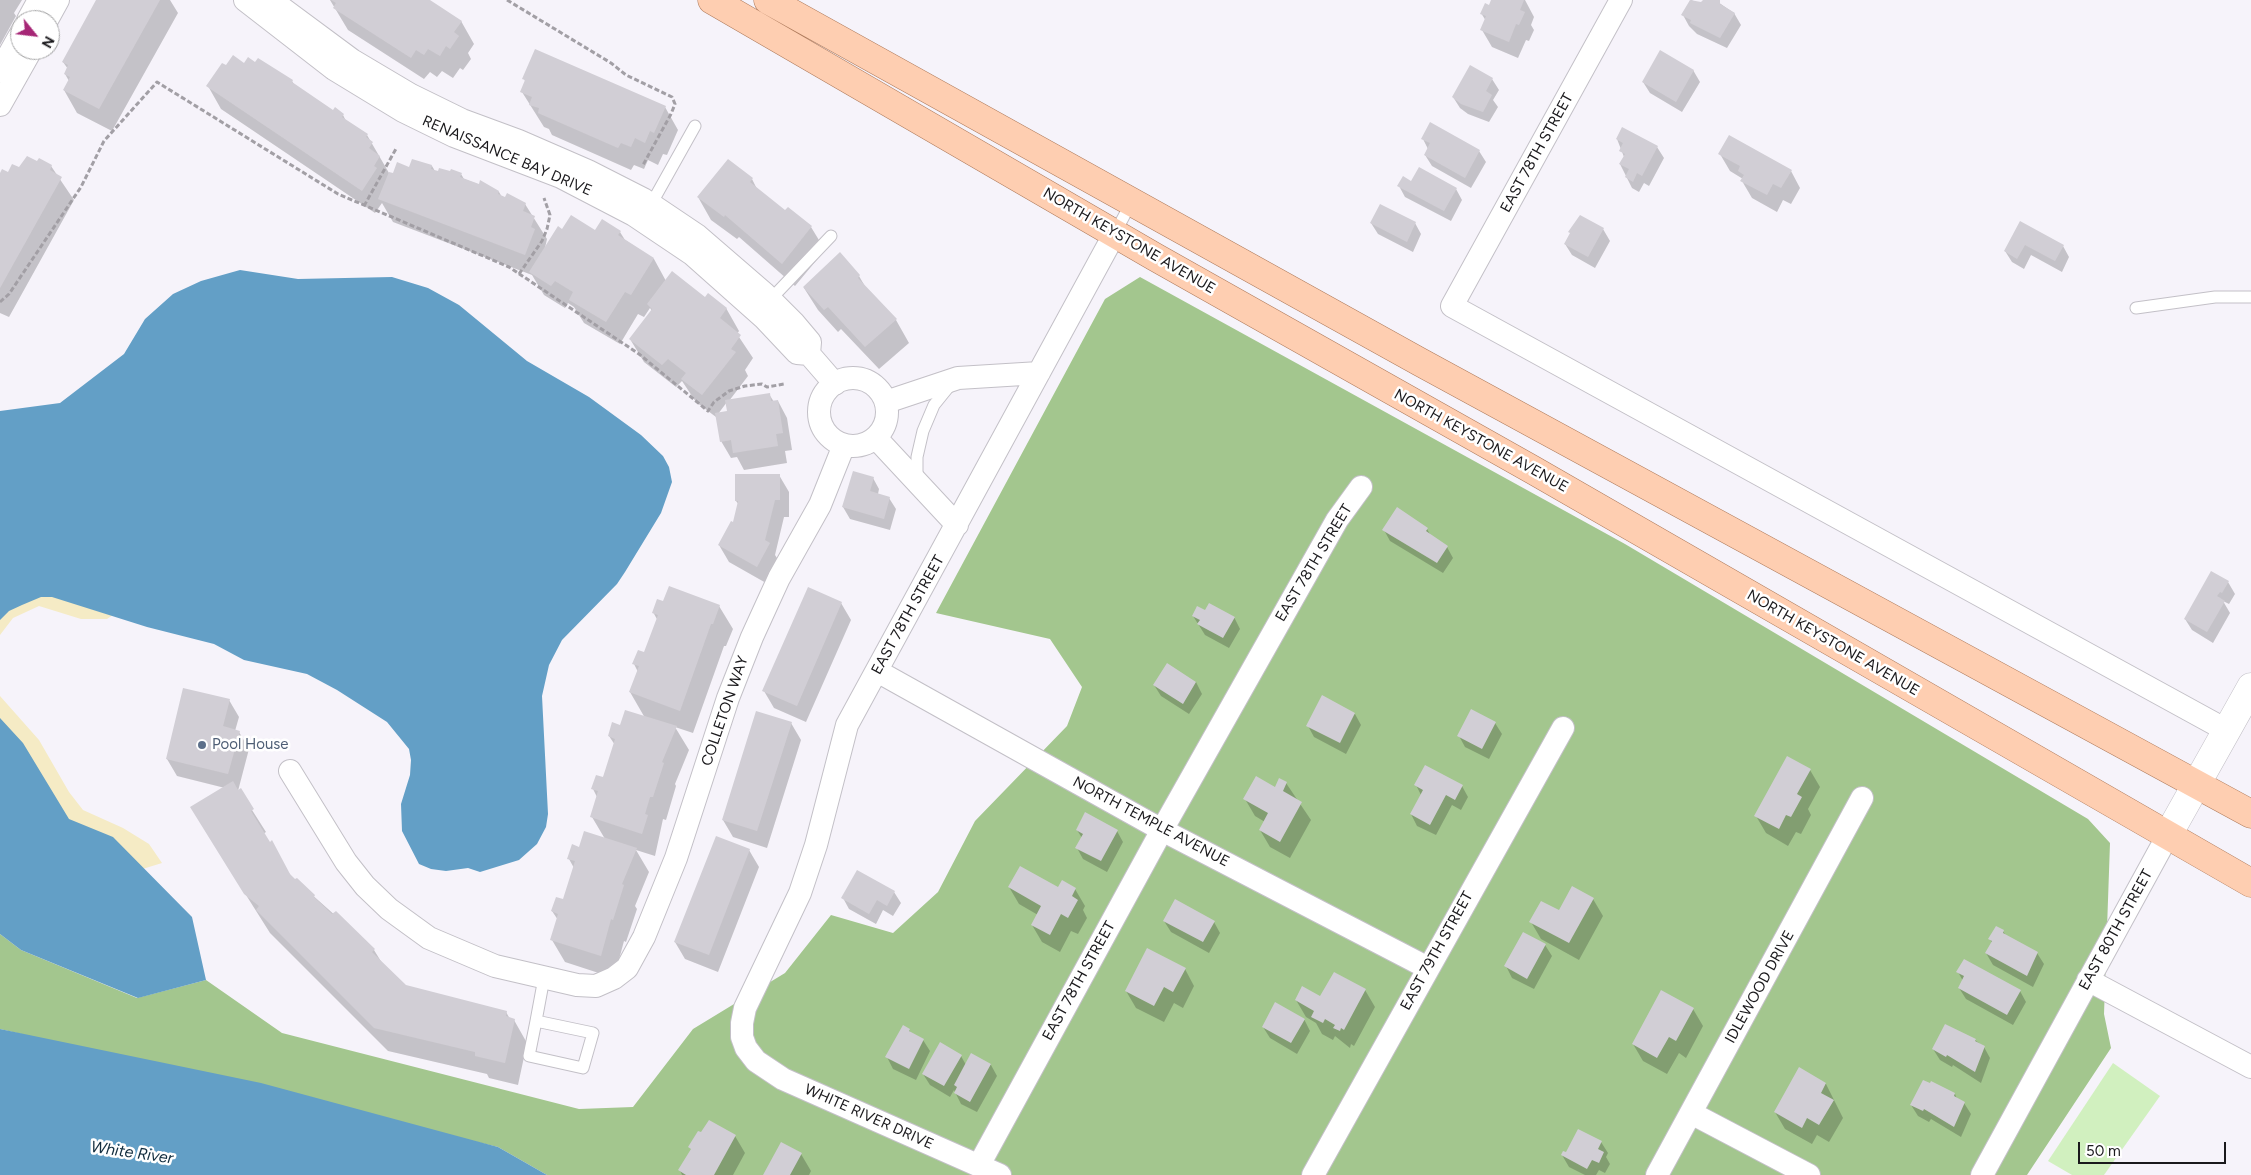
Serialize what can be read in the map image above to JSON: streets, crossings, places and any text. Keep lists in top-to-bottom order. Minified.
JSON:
{"streets":{"main road":["NORTH KEYSTONE AVENUE"],"street":["EAST 78TH STREET","RENAISSANCE BAY DRIVE","COLLETON WAY","NORTH TEMPLE AVENUE","EAST 80TH STREET","EAST 79TH STREET","IDLEWOOD DRIVE","WHITE RIVER DRIVE"]},"crossings":[["EAST 78TH STREET","NORTH KEYSTONE AVENUE"],["EAST 78TH STREET","NORTH TEMPLE AVENUE"],["EAST 78TH STREET","EAST 80TH STREET"],["EAST 78TH STREET","WHITE RIVER DRIVE"],["RENAISSANCE BAY DRIVE","COLLETON WAY"],["NORTH KEYSTONE AVENUE","EAST 80TH STREET"],["NORTH TEMPLE AVENUE","EAST 79TH STREET"]],"water":["White River"],"places":["Pool House"],"scale_bar":"50 m","north":"bottom right"}
